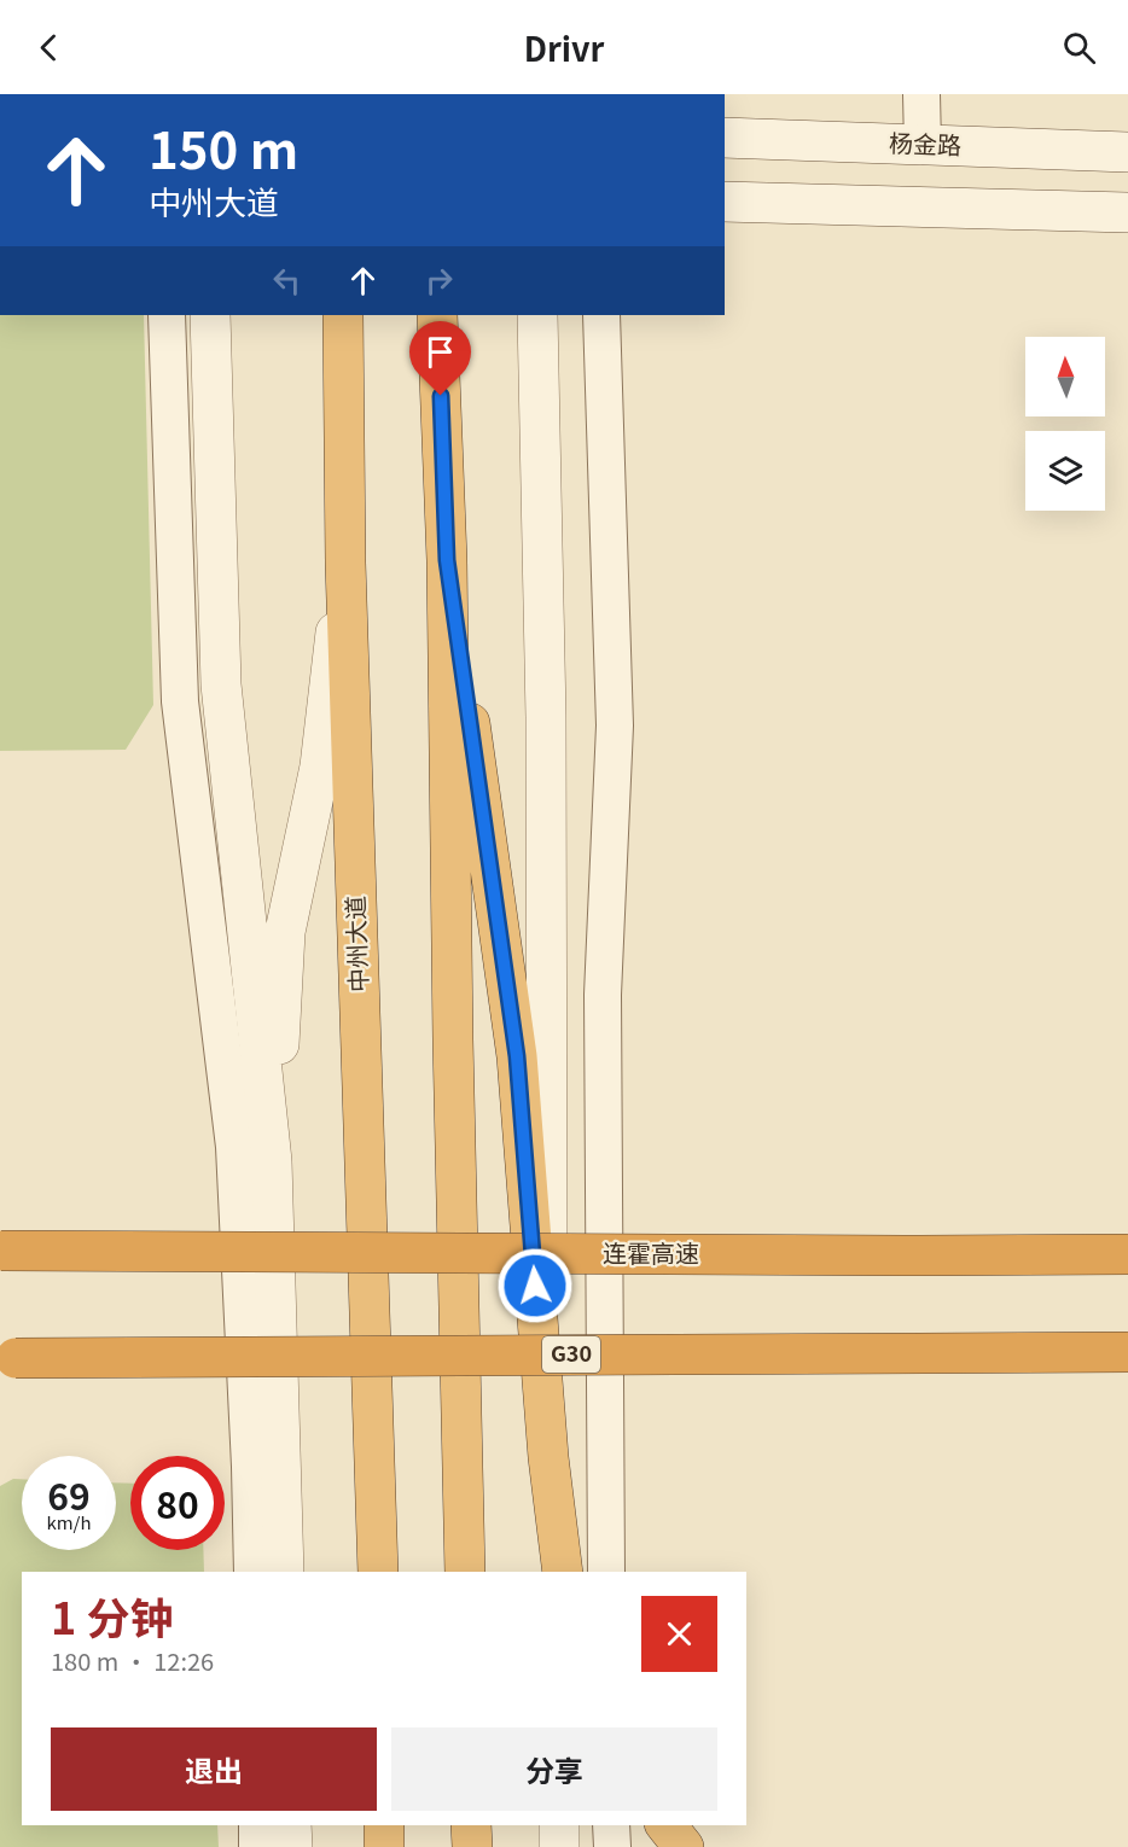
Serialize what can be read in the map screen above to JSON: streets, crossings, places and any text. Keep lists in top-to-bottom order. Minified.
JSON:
{"streets":{"highway":["中州大道","连霍高速","G30"],"street":["杨金路"]},"north":"top","page":{"header":"Drivr","turn":["150 m","中州大道"],"speed":"69 km/h","limit":"80","heading":["1 分钟","180 m · 12:26"],"buttons":["退出","分享"]}}
